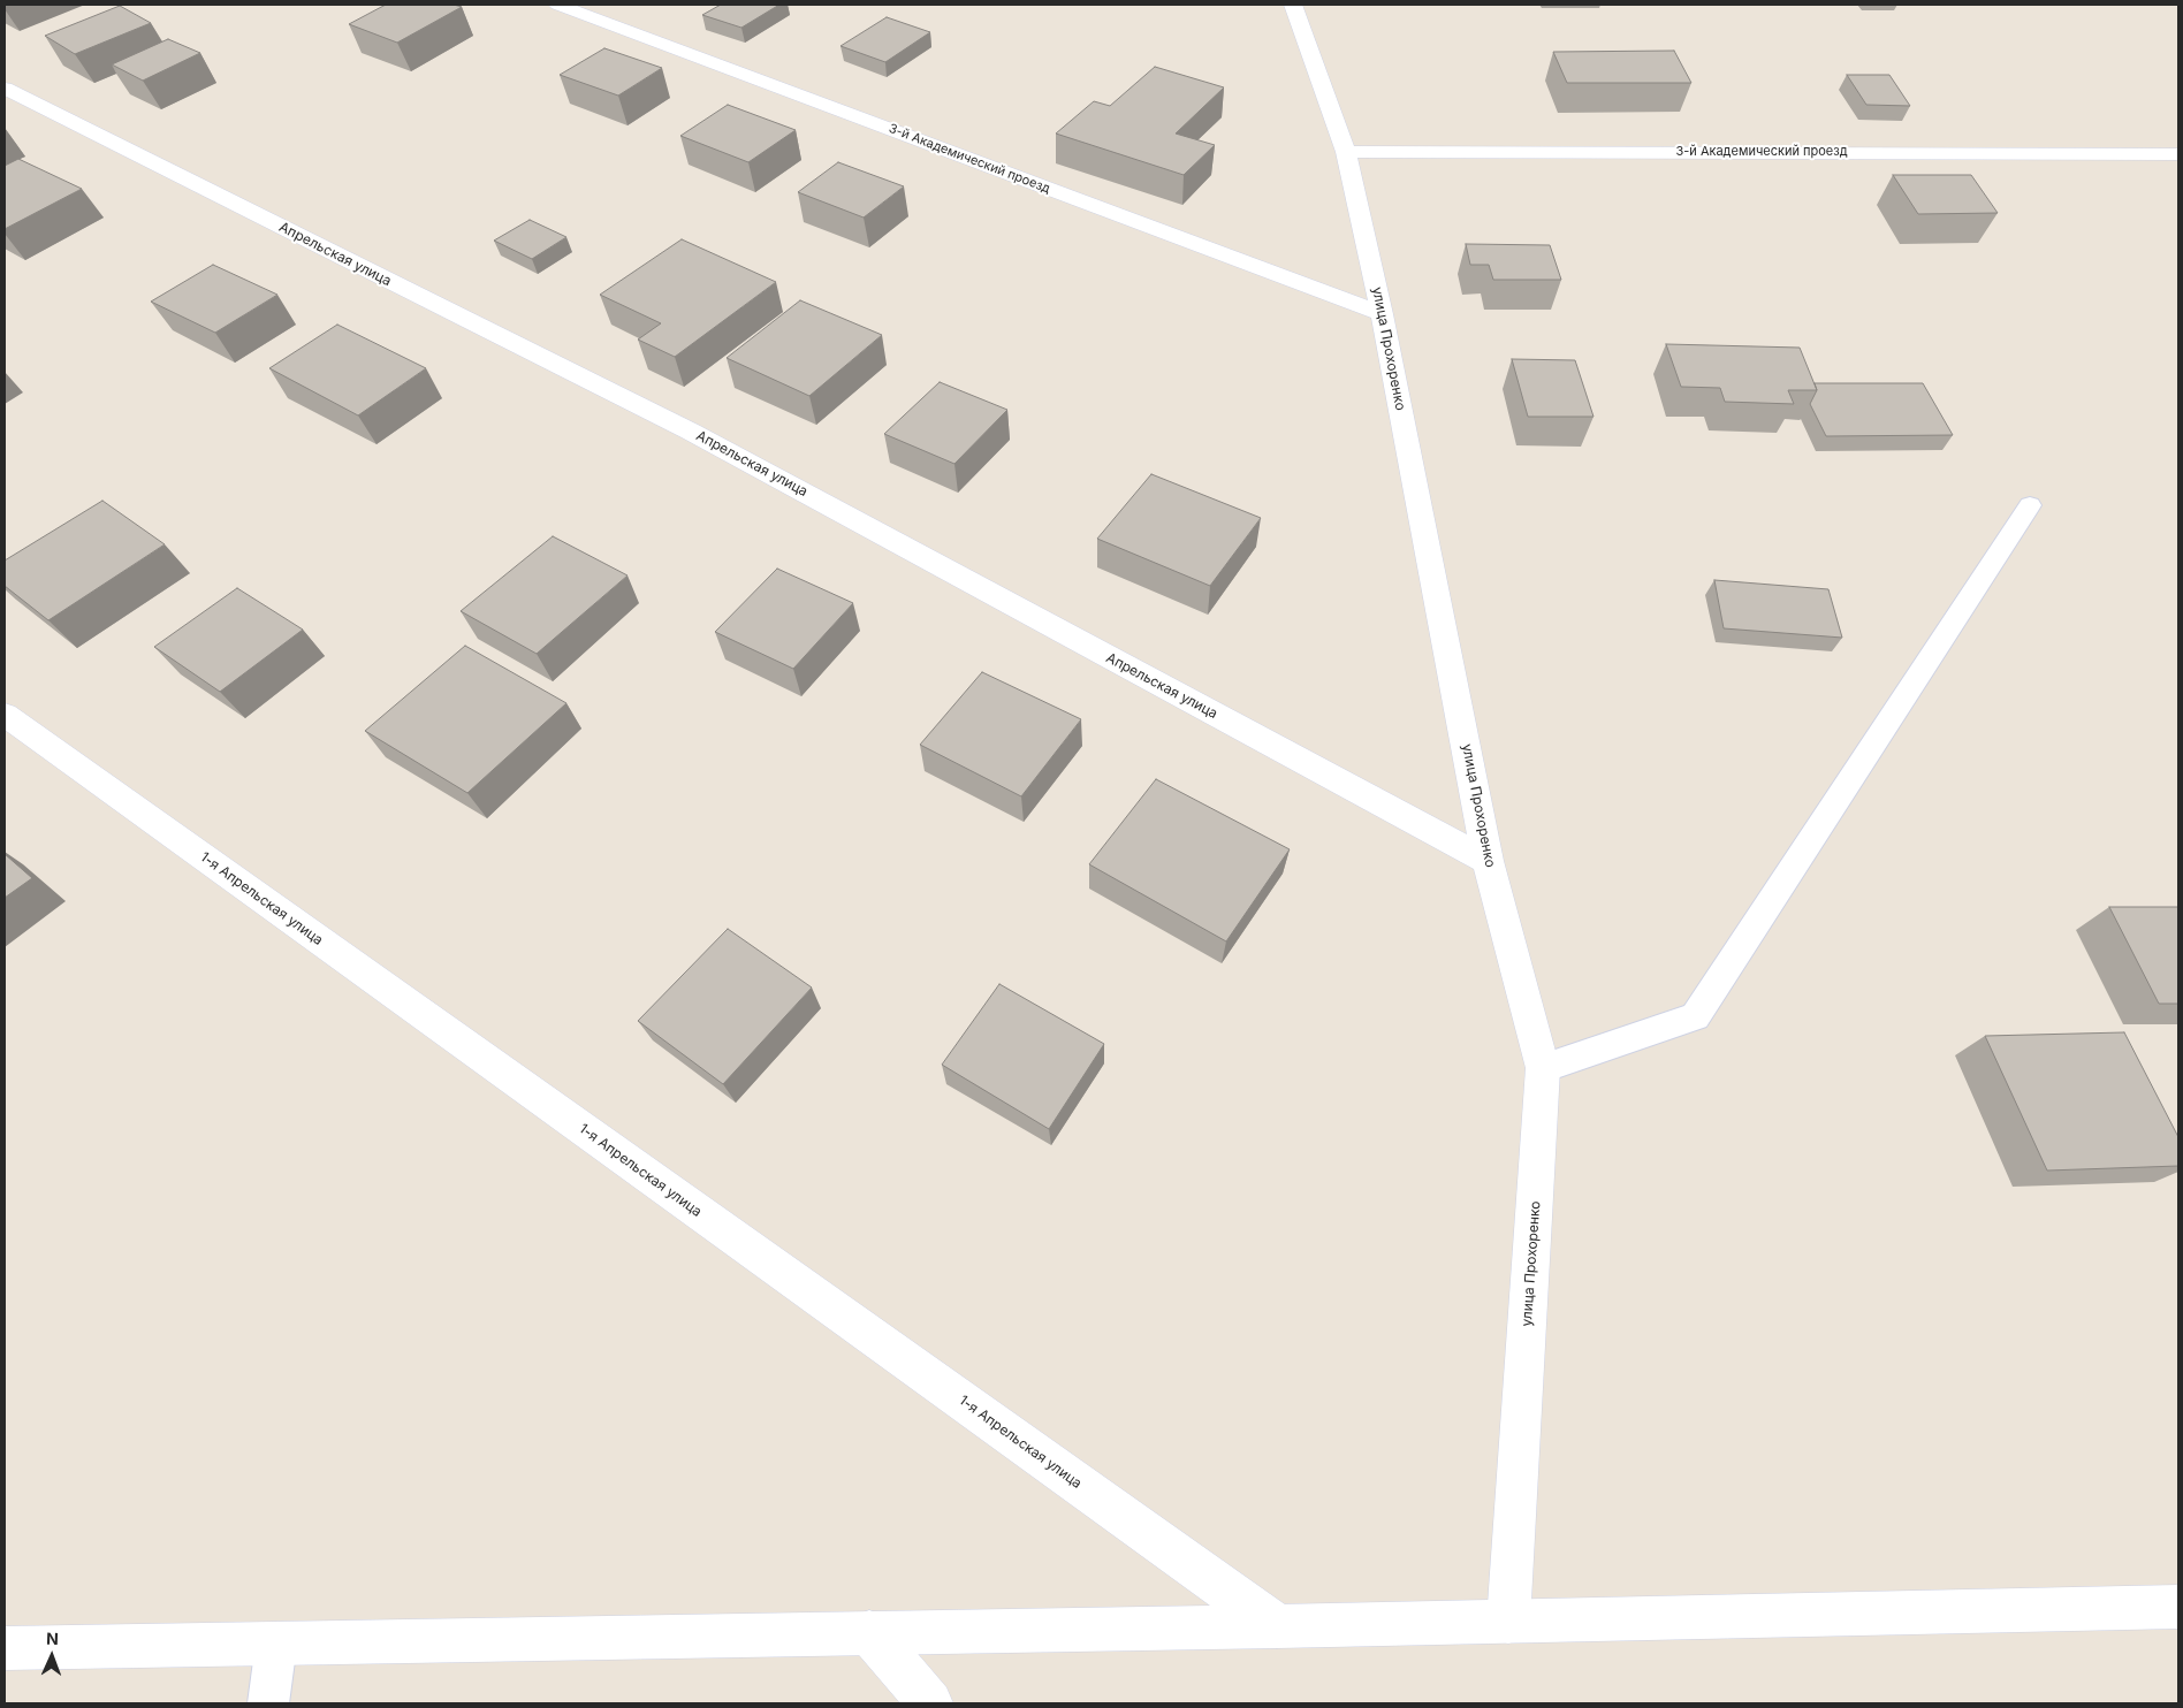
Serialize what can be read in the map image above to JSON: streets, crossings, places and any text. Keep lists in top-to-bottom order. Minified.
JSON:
{"streets":{"street":["3-й Академический проезд","Апрельская улица","улица Прохоренко","1-я Апрельская улица"]},"crossings":[["3-й Академический проезд","улица Прохоренко"],["Апрельская улица","улица Прохоренко"]],"north":"top"}
